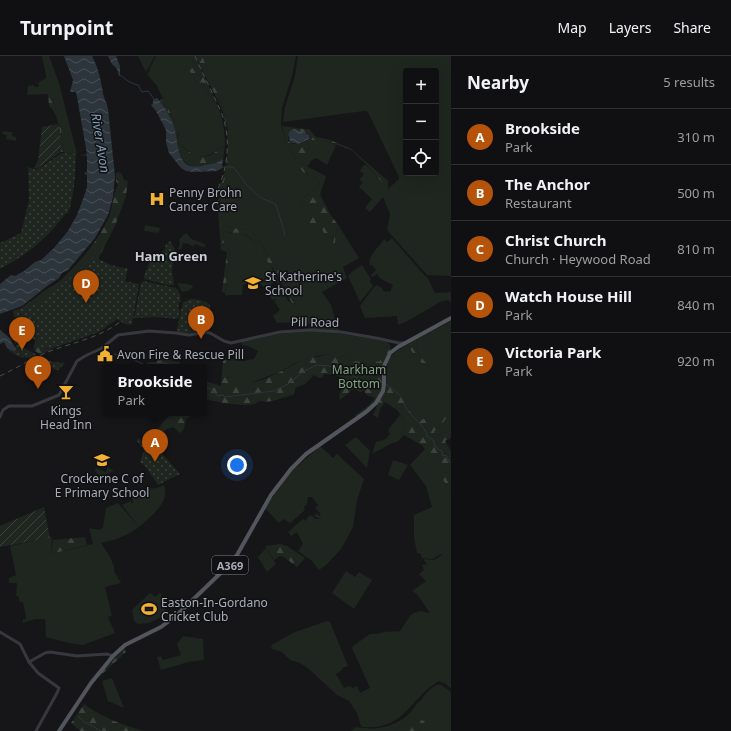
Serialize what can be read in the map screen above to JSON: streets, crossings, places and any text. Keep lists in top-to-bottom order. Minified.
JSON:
{"streets":{"main road":["A369"],"street":["Pill Road"]},"crossings":[["Pill Road","A369"]],"districts":["Ham Green"],"water":["River Avon"],"parks":["Markham Bottom"],"places":{"hospital":["Penny Brohn Cancer Care"],"school or university":["St Katherine's School","Crockerne C of E Primary School"],"public building":["Avon Fire & Rescue Pill"],"bar":["Kings Head Inn"],"sports":["Easton-In-Gordano Cricket Club"]},"page":{"header":"Turnpoint","nav":["Map","Layers","Share"],"heading":["Nearby","5 results"],"map_buttons":["+","−"],"list":[{"mark":"A","name":"Brookside","note":"Park","value":"310 m"},{"mark":"B","name":"The Anchor","note":"Restaurant","value":"500 m"},{"mark":"C","name":"Christ Church","note":"Church · Heywood Road","value":"810 m"},{"mark":"D","name":"Watch House Hill","note":"Park","value":"840 m"},{"mark":"E","name":"Victoria Park","note":"Park","value":"920 m"}],"pins":["D","B","E","C","A"],"popup":["Brookside","Park"]}}
